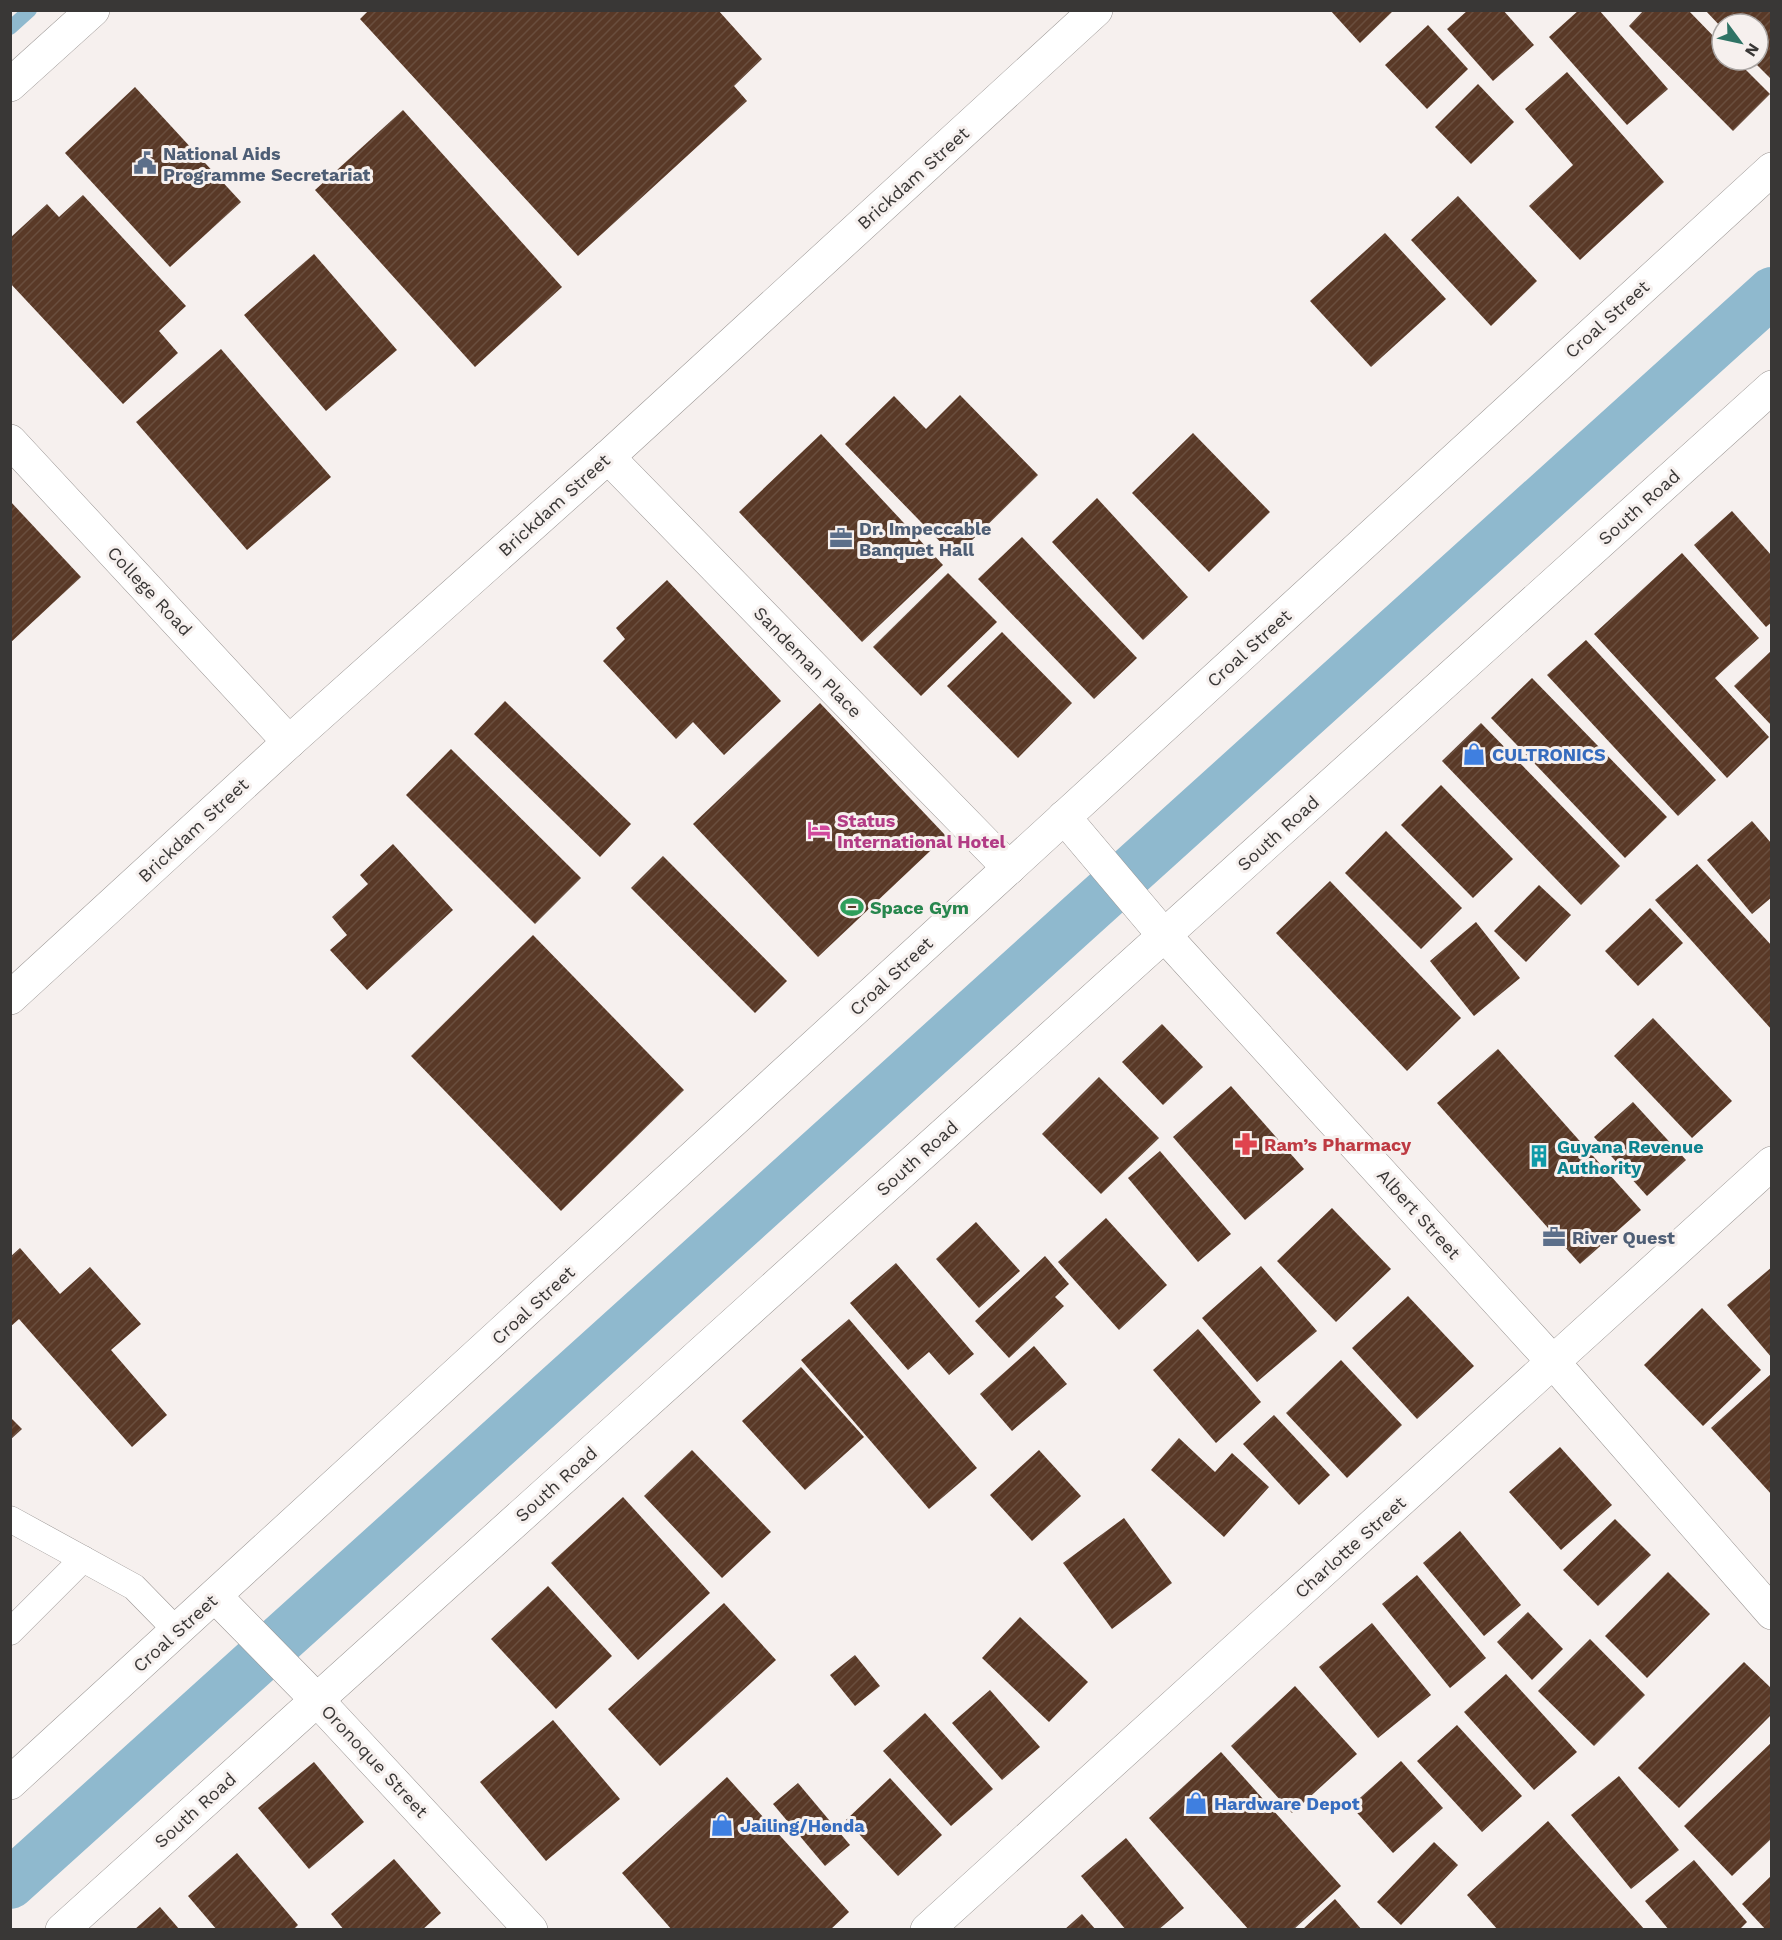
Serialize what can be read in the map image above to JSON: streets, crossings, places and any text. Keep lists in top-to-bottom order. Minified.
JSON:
{"streets":{"street":["Brickdam Street","Croal Street","South Road","College Road","Sandeman Place","Albert Street","Charlotte Street","Oronoque Street"]},"crossings":[["Brickdam Street","College Road"],["Brickdam Street","Sandeman Place"],["Croal Street","Sandeman Place"],["Croal Street","Albert Street"],["Croal Street","Oronoque Street"],["South Road","Albert Street"],["South Road","Oronoque Street"],["Albert Street","Charlotte Street"]],"places":{"public building":["National Aids Programme Secretariat"],"office":["Dr. Impeccable Banquet Hall","River Quest"],"shop":["CULTRONICS","Hardware Depot","Jailing/Honda"],"hotel":["Status International Hotel"],"sports":["Space Gym"],"pharmacy":["Ram’s Pharmacy"],"building":["Guyana Revenue Authority"]},"north":"bottom right"}
